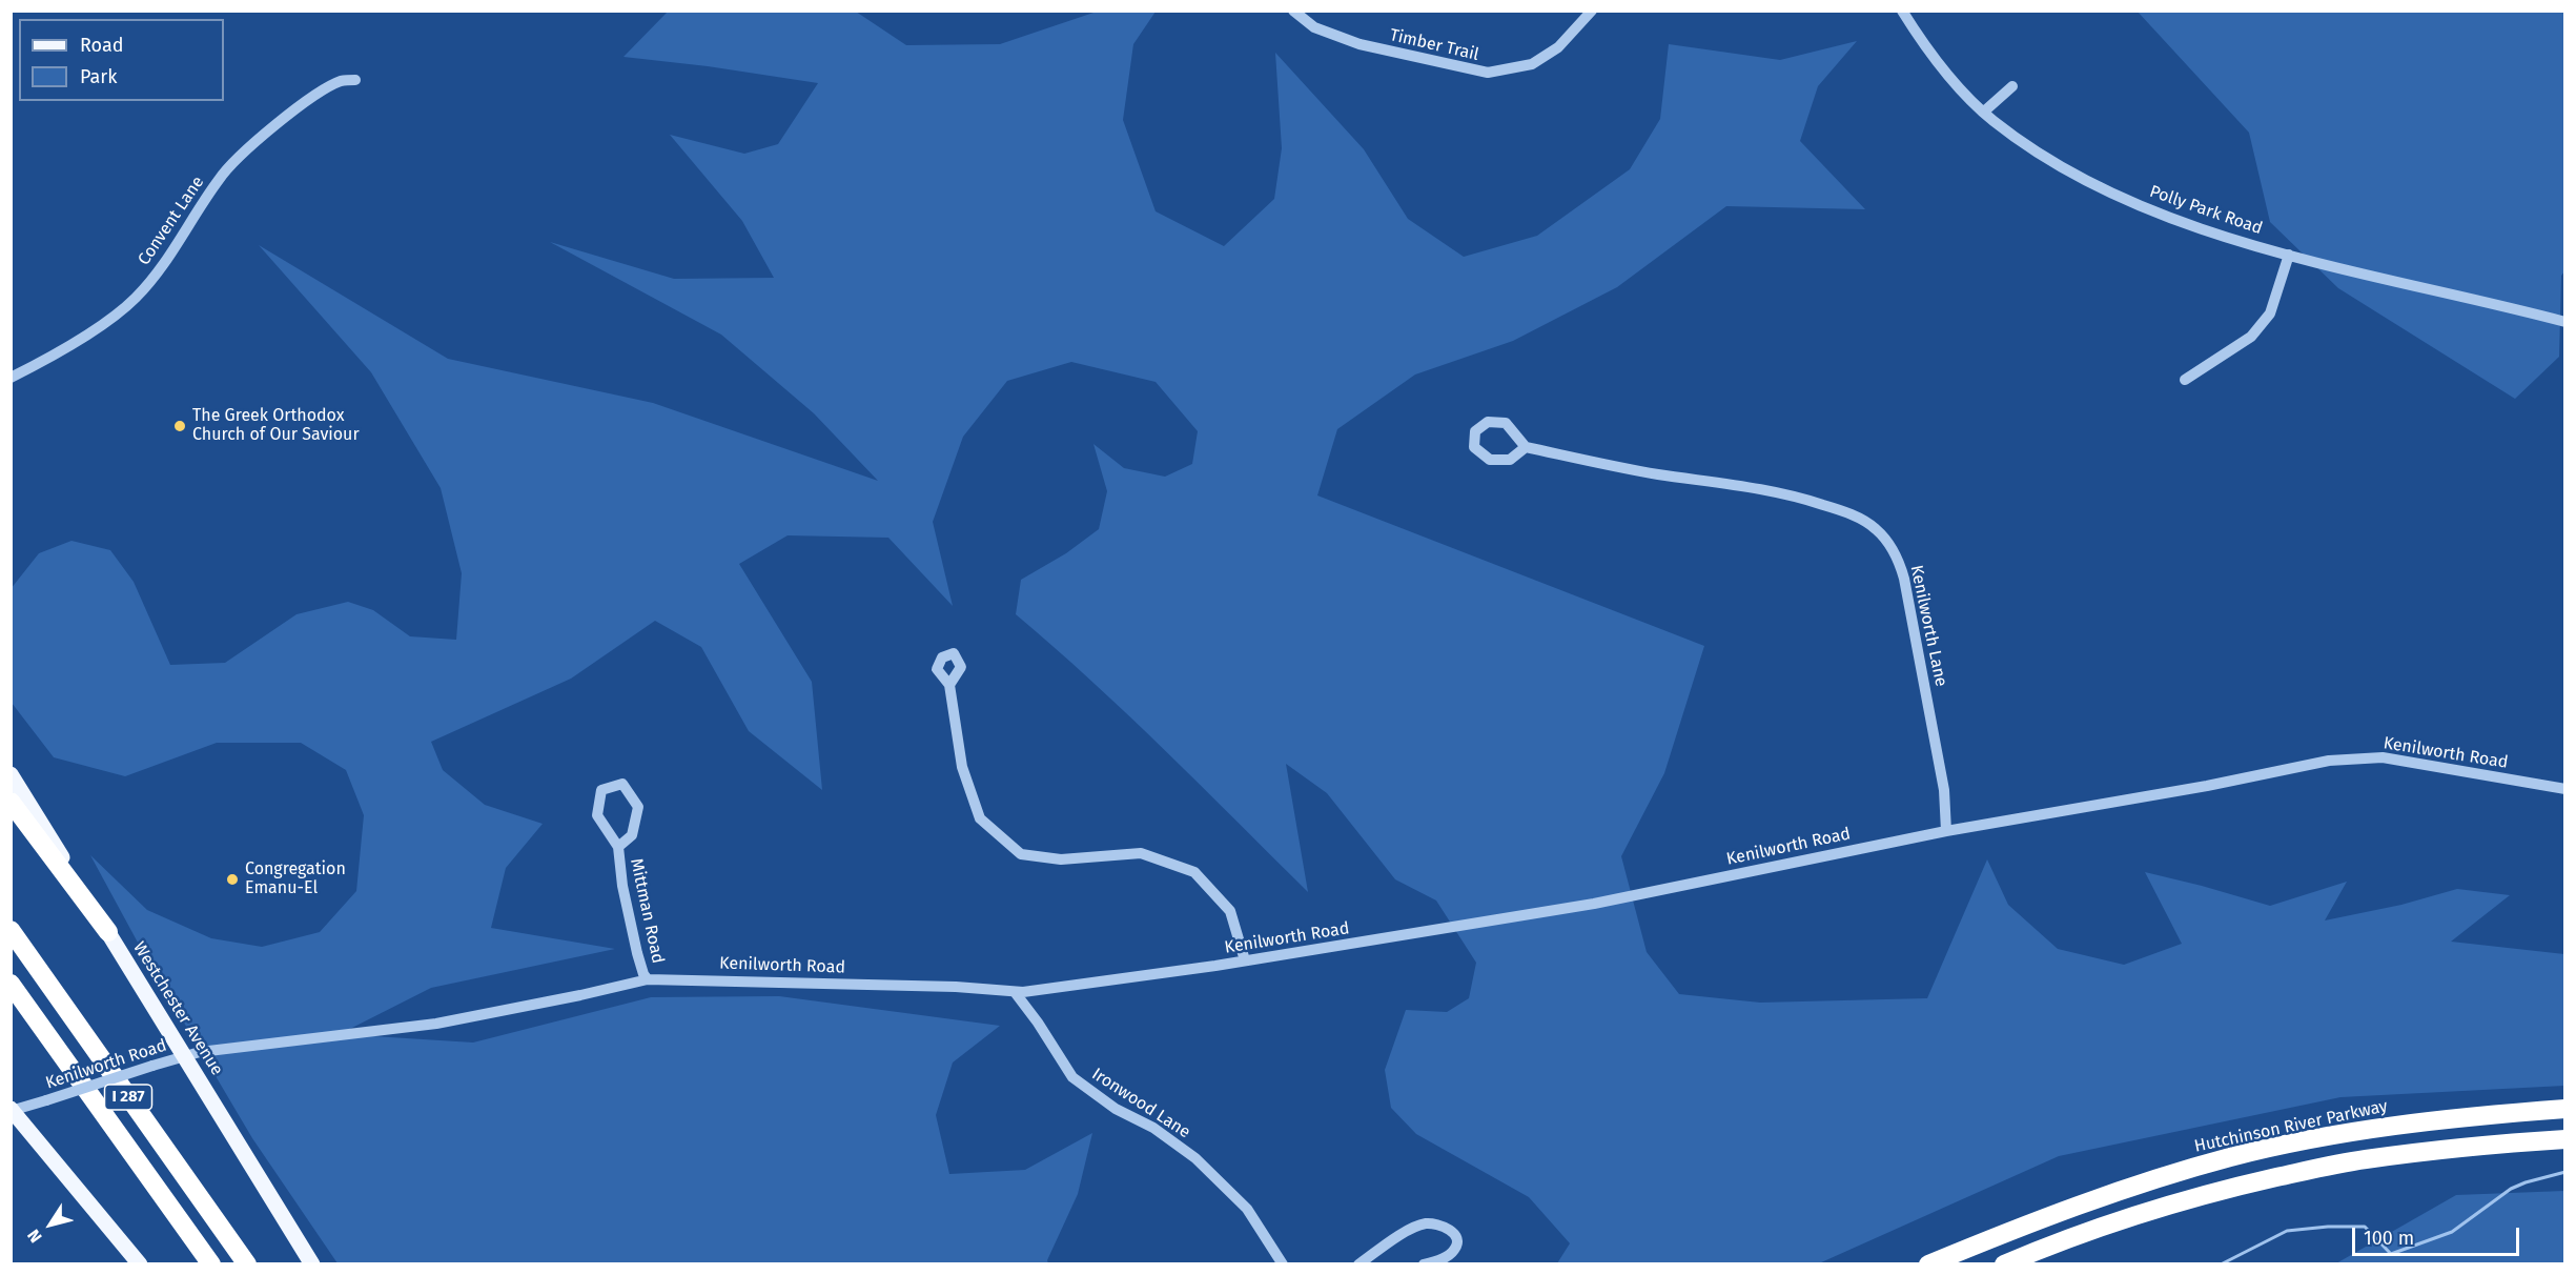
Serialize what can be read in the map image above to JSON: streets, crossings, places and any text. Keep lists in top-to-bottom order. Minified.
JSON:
{"streets":{"highway":["I 287","Hutchinson River Parkway"],"main road":["Westchester Avenue"],"street":["Timber Trail","Polly Park Road","Convent Lane","Kenilworth Lane","Kenilworth Road","Mittman Road","Ironwood Lane"]},"crossings":[["Kenilworth Lane","Kenilworth Road"],["Kenilworth Road","Mittman Road"],["Kenilworth Road","Westchester Avenue"],["Kenilworth Road","Ironwood Lane"]],"places":["The Greek Orthodox Church of Our Saviour","Congregation Emanu-El"],"legend":["Road","Park"],"scale_bar":"100 m","north":"bottom left"}
